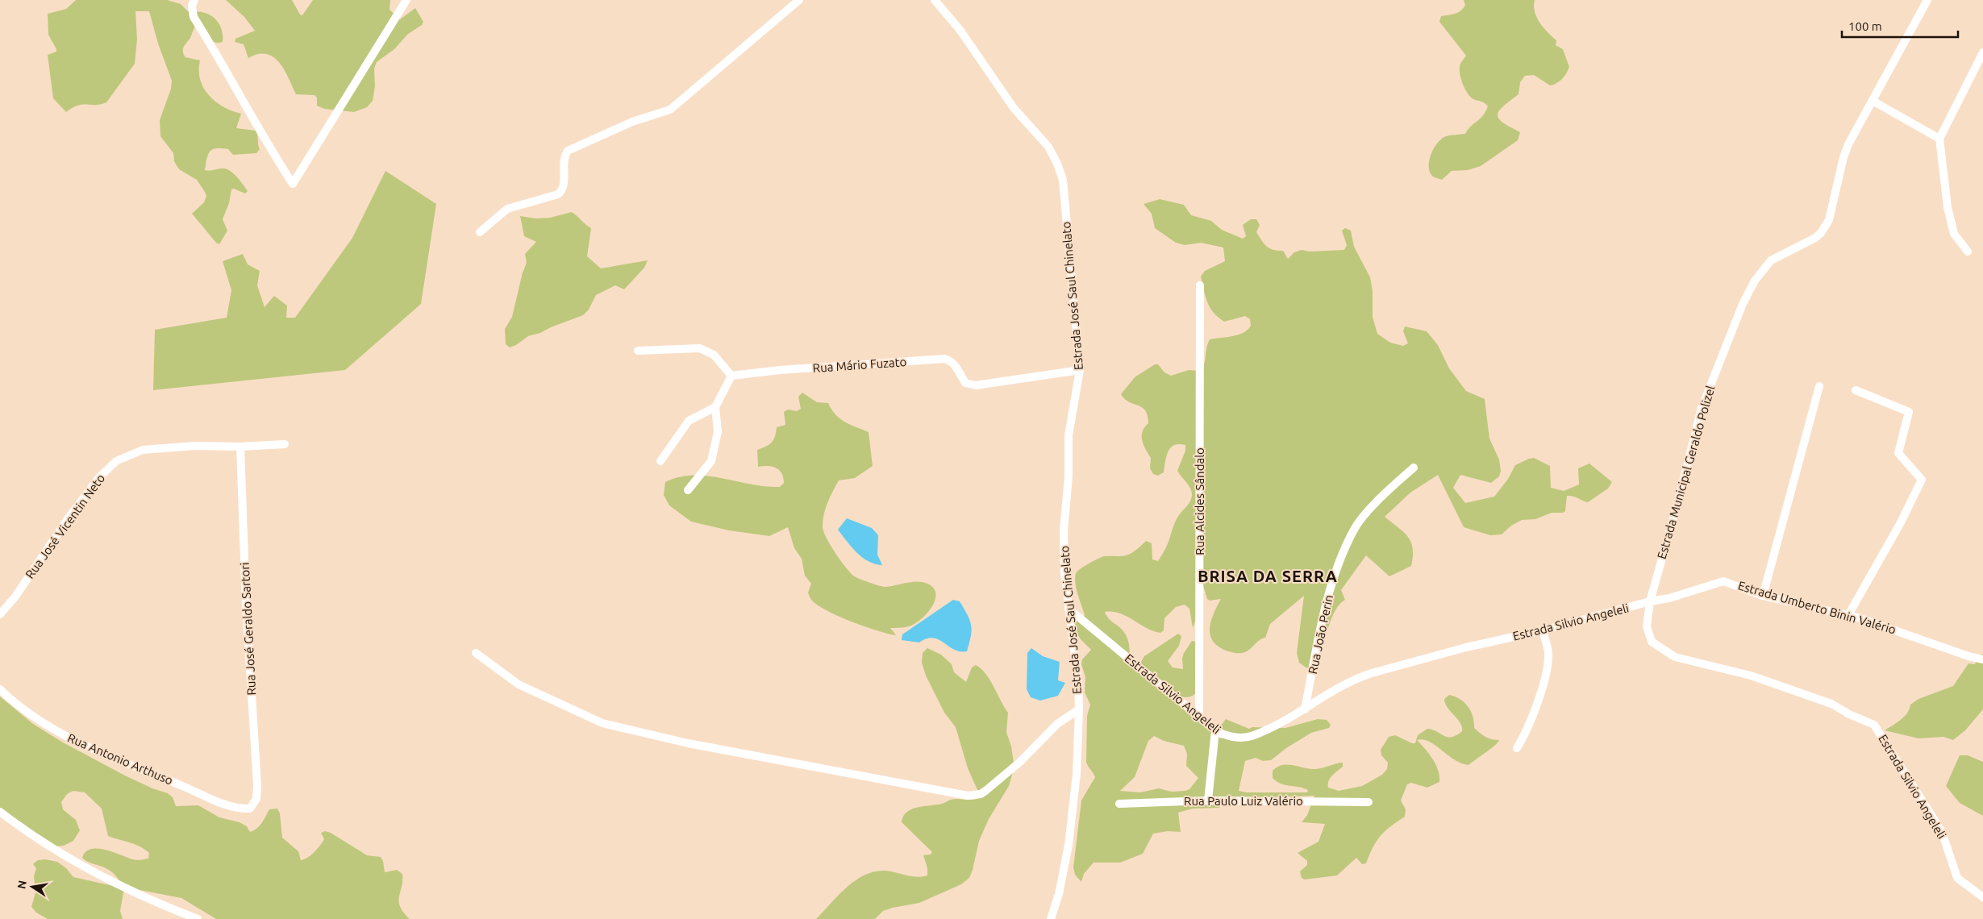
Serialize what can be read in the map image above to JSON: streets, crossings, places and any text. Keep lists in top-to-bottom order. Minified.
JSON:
{"streets":{"street":["Estrada José Saul Chinelato","Rua Mário Fuzato","Estrada Municipal Geraldo Polizel","Rua Alcides Sândalo","Rua José Vicentin Neto","Estrada Umberto Binin Valério","Estrada Silvio Angeleli","Rua José Geraldo Sartori","Rua João Perin","Rua Antonio Arthuso","Rua Paulo Luiz Valério"]},"crossings":[["Estrada José Saul Chinelato","Rua Mário Fuzato"],["Estrada José Saul Chinelato","Estrada Silvio Angeleli"],["Estrada Municipal Geraldo Polizel","Estrada Umberto Binin Valério"],["Estrada Municipal Geraldo Polizel","Estrada Silvio Angeleli"],["Rua Alcides Sândalo","Estrada Silvio Angeleli"],["Rua José Vicentin Neto","Rua José Geraldo Sartori"],["Estrada Umberto Binin Valério","Estrada Silvio Angeleli"],["Estrada Silvio Angeleli","Rua João Perin"],["Rua José Geraldo Sartori","Rua Antonio Arthuso"]],"districts":["BRISA DA SERRA"],"scale_bar":"100 m","north":"left"}
